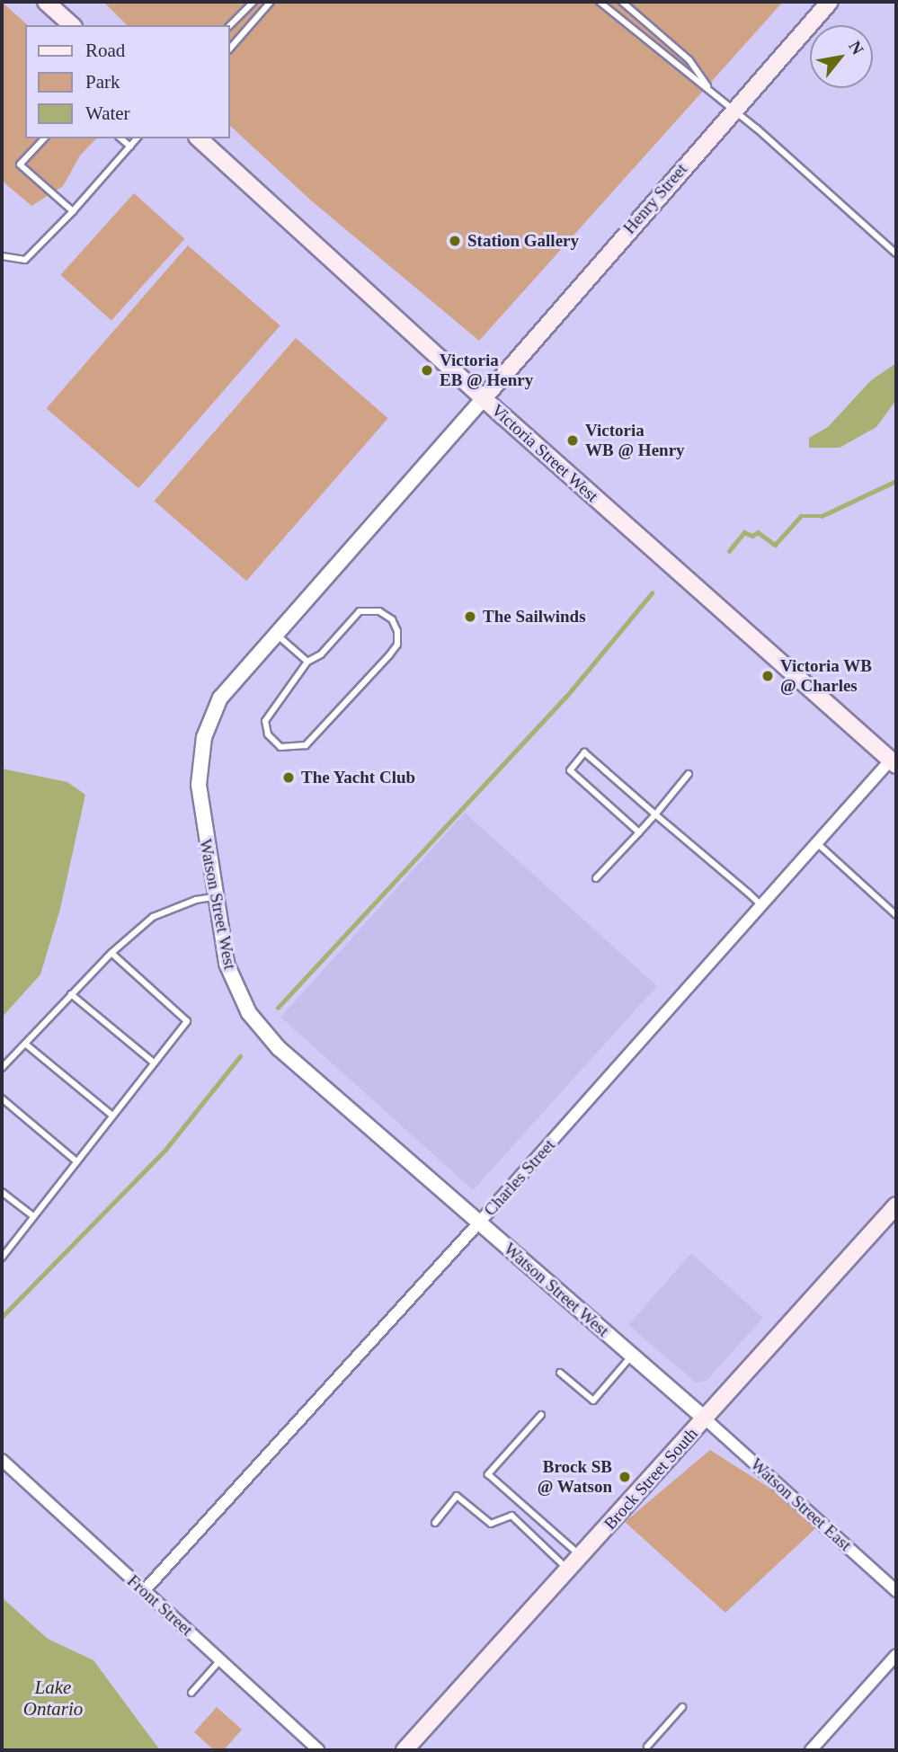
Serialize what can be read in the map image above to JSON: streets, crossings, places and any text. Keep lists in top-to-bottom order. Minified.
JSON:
{"streets":{"main road":["Henry Street","Victoria Street West","Brock Street South"],"street":["Watson Street West","Charles Street","Watson Street East","Front Street"]},"crossings":[["Henry Street","Victoria Street West"],["Henry Street","Watson Street West"],["Victoria Street West","Watson Street West"],["Victoria Street West","Charles Street"],["Watson Street West","Charles Street"],["Watson Street West","Brock Street South"],["Watson Street West","Watson Street East"],["Charles Street","Front Street"],["Brock Street South","Watson Street East"]],"water":["Lake Ontario"],"places":["Station Gallery","Victoria EB @ Henry","Victoria WB @ Henry","The Sailwinds","Victoria WB @ Charles","The Yacht Club","Brock SB @ Watson"],"legend":["Road","Park","Water"],"north":"top right"}
